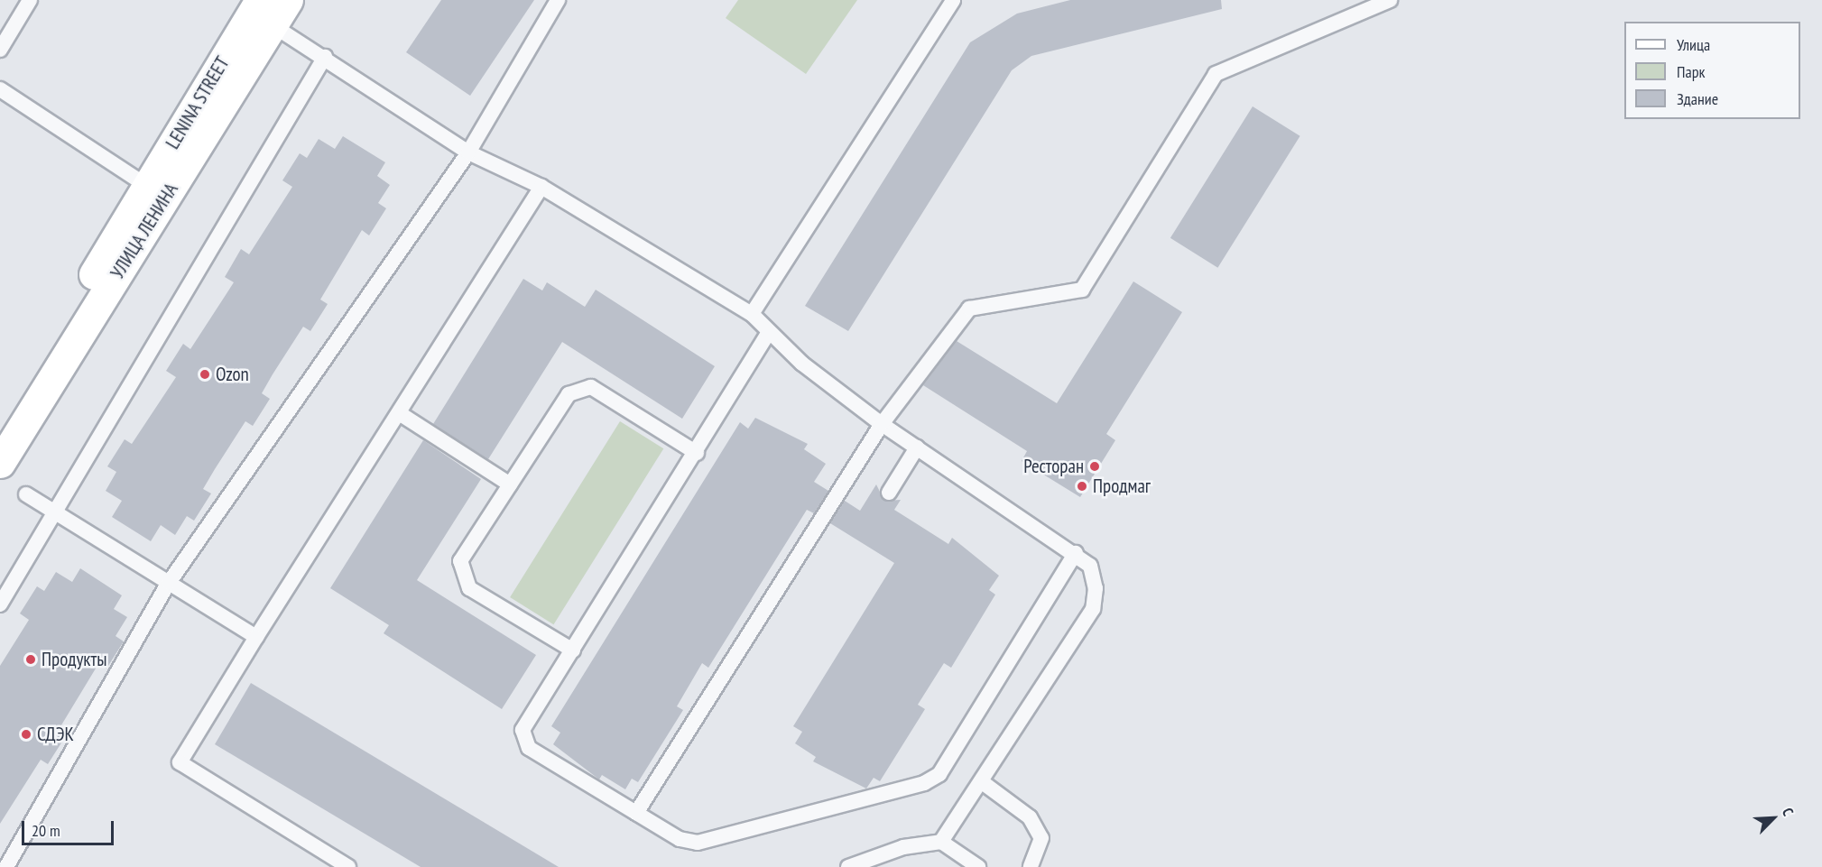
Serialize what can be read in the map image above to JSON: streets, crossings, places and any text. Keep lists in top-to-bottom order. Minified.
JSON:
{"streets":{"street":["LENINA STREET","УЛИЦА ЛЕНИНА"]},"crossings":[["LENINA STREET","УЛИЦА ЛЕНИНА"]],"places":["Ozon","Ресторан","Продмаг","Продукты","СДЭК"],"legend":["Улица","Парк","Здание"],"scale_bar":"20 m","north":"top right"}
